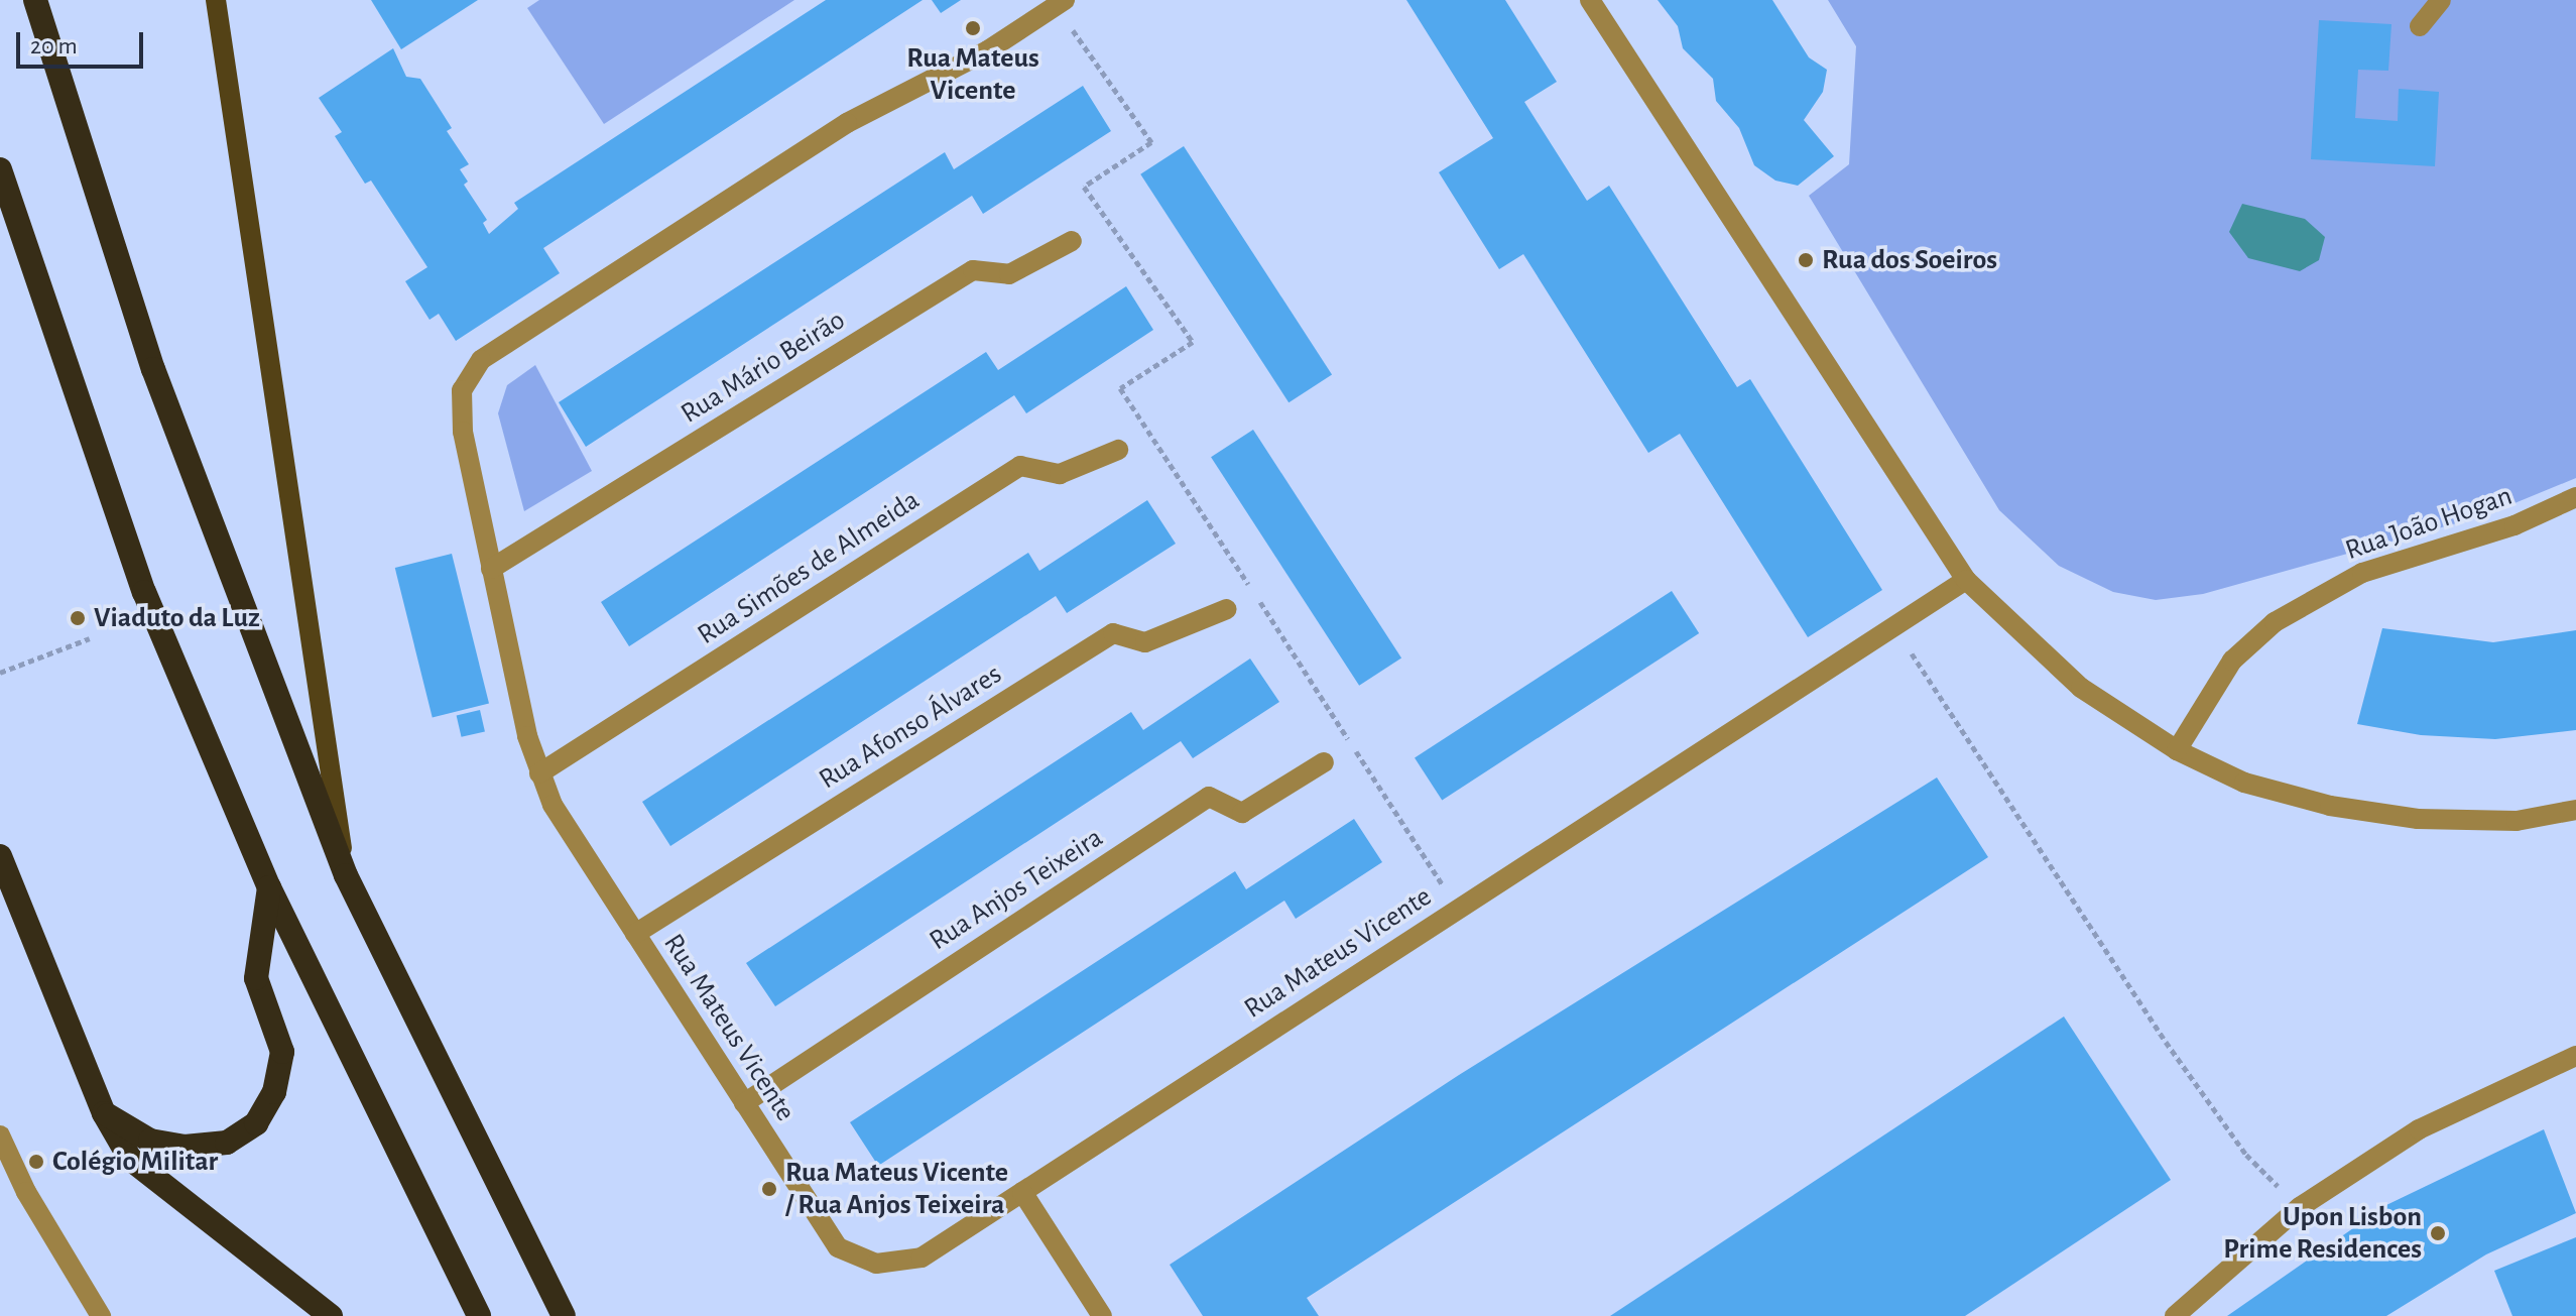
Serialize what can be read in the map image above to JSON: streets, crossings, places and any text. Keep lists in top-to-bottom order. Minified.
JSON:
{"streets":{"street":["Rua Mário Beirão","Rua João Hogan","Rua Simões de Almeida","Rua Afonso Álvares","Rua Anjos Teixeira","Rua Mateus Vicente"]},"crossings":[["Rua Mário Beirão","Rua Mateus Vicente"],["Rua Simões de Almeida","Rua Mateus Vicente"],["Rua Afonso Álvares","Rua Mateus Vicente"],["Rua Anjos Teixeira","Rua Mateus Vicente"]],"places":["Rua Mateus Vicente","Rua dos Soeiros","Viaduto da Luz","Colégio Militar","Rua Mateus Vicente / Rua Anjos Teixeira","Upon Lisbon Prime Residences"],"scale_bar":"20 m"}
